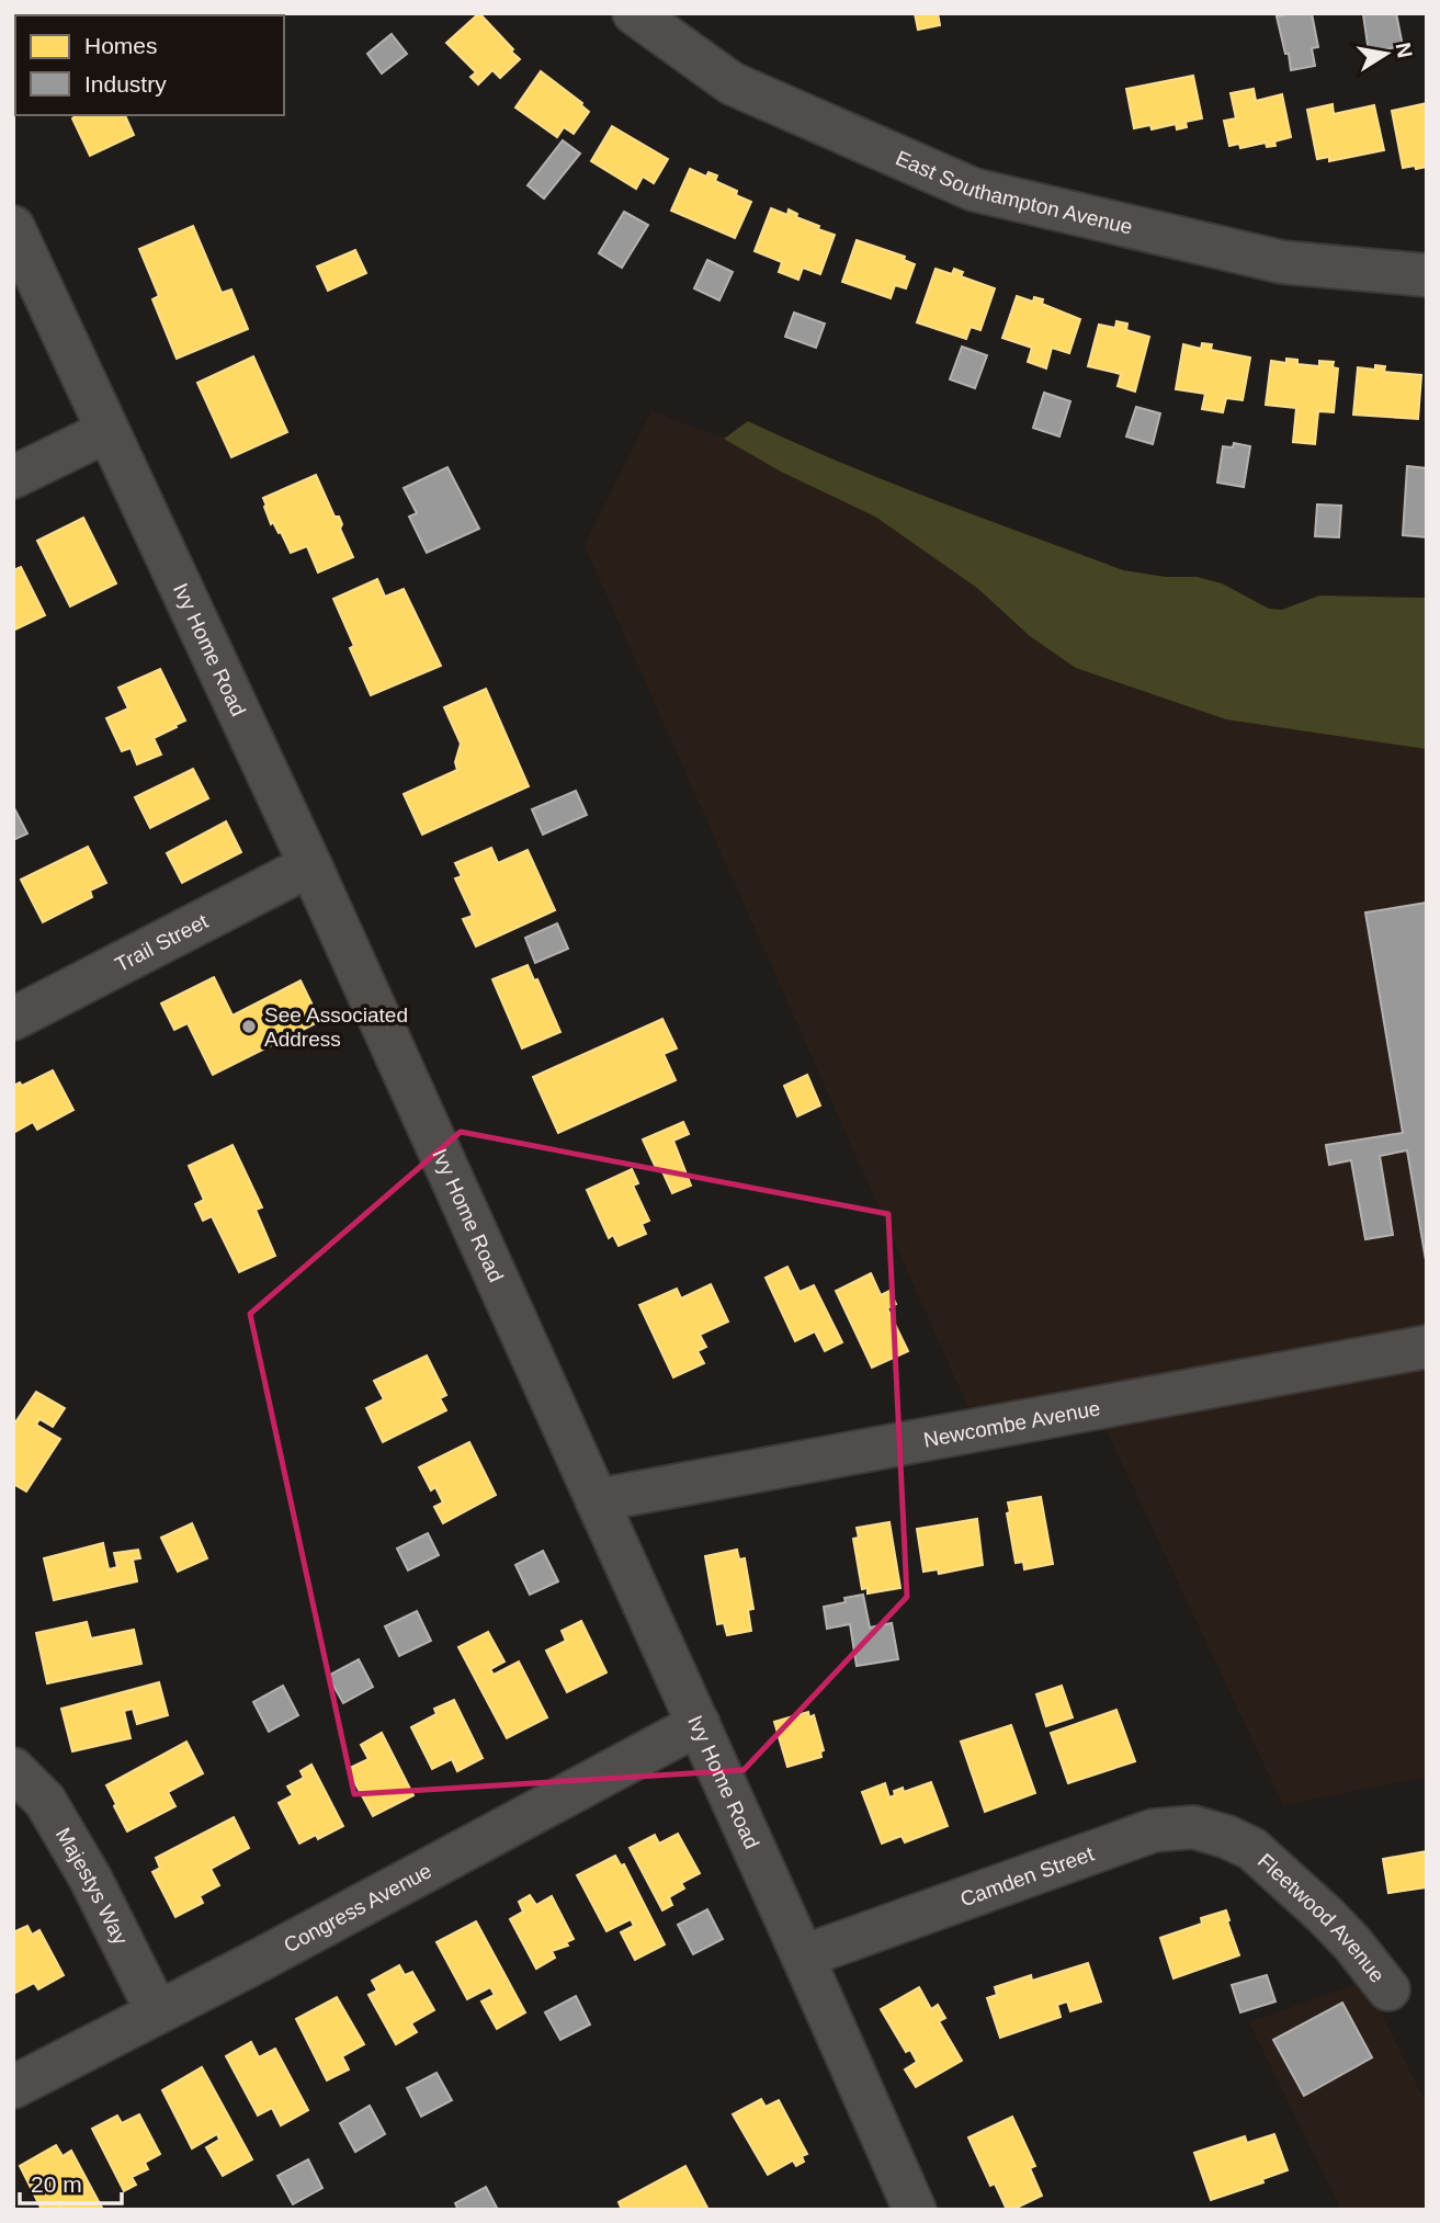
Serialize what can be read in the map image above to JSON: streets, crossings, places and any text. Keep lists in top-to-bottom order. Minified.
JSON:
{"streets":{"street":["East Southampton Avenue","Ivy Home Road","Trail Street","Newcombe Avenue","Camden Street","Majestys Way","Congress Avenue","Fleetwood Avenue"]},"crossings":[["Ivy Home Road","Trail Street"],["Ivy Home Road","Newcombe Avenue"],["Ivy Home Road","Camden Street"],["Ivy Home Road","Congress Avenue"],["Camden Street","Fleetwood Avenue"],["Majestys Way","Congress Avenue"]],"places":["See Associated Address"],"legend":["Homes","Industry"],"scale_bar":"20 m","north":"right"}
